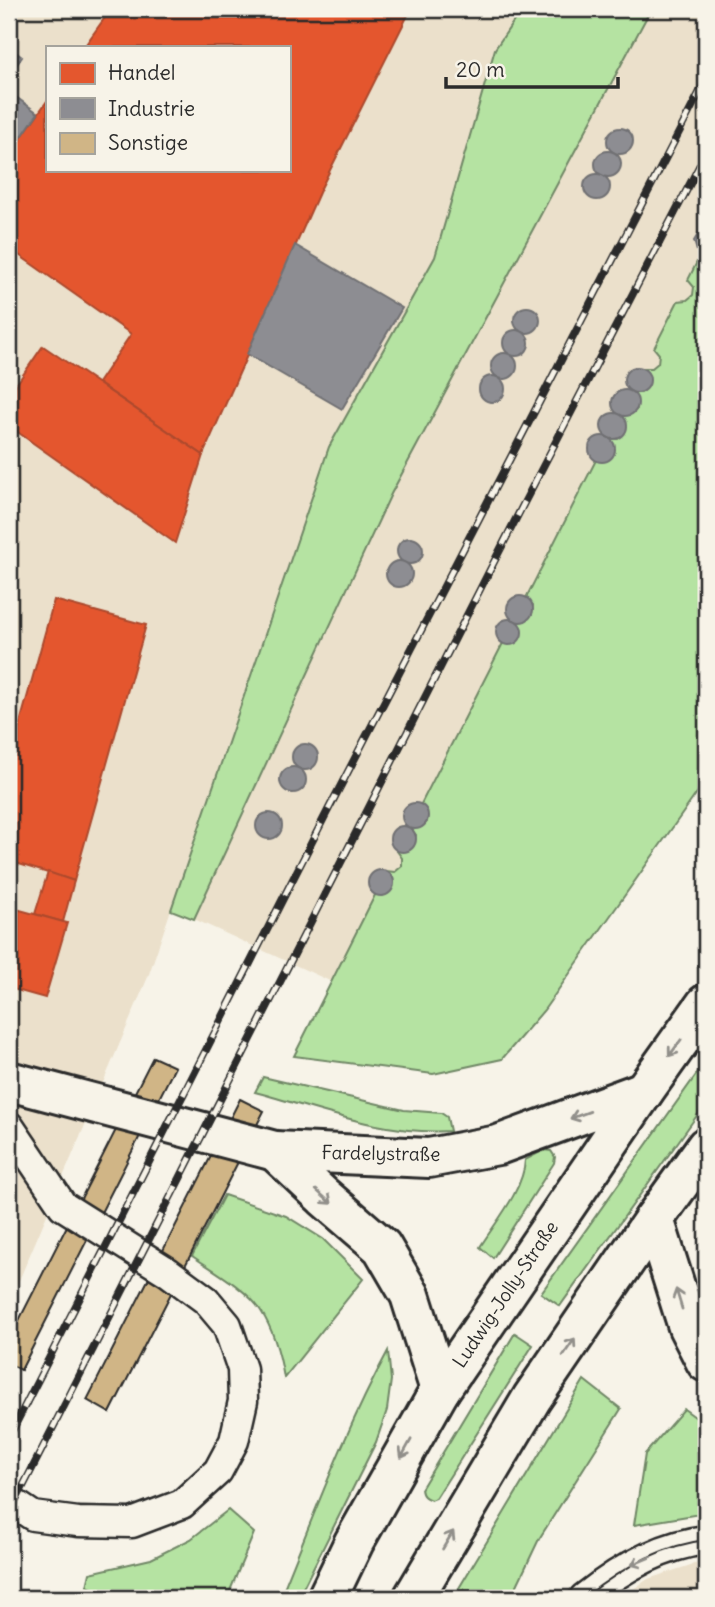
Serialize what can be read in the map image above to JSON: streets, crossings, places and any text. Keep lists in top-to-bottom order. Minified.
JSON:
{"streets":{"main road":["Fardelystraße","Ludwig-Jolly-Straße"]},"crossings":[["Fardelystraße","Ludwig-Jolly-Straße"]],"legend":["Handel","Industrie","Sonstige"],"scale_bar":"20 m"}
